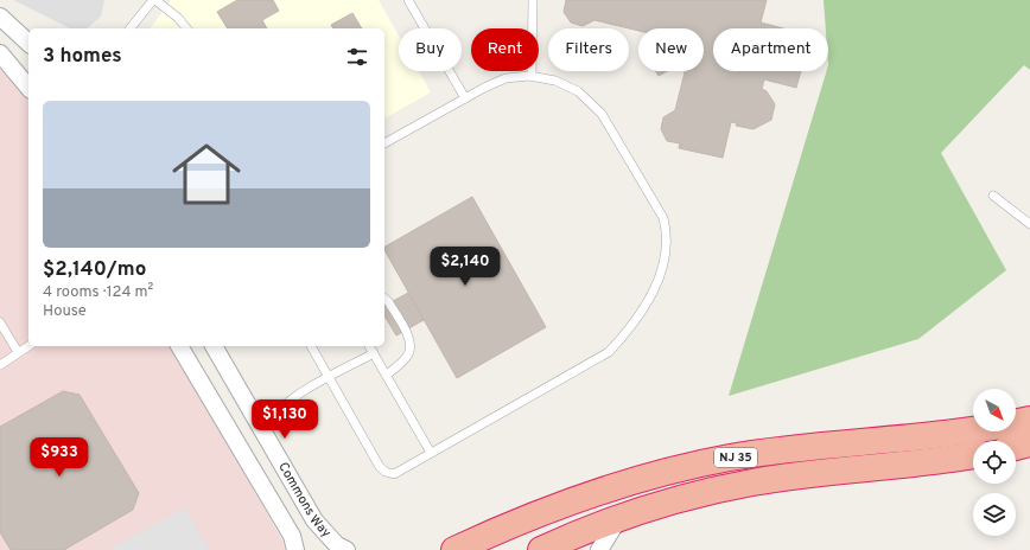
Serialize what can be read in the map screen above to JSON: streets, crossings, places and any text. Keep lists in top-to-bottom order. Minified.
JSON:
{"streets":{"highway":["NJ 35"],"street":["Commons Way"]},"north":"bottom right","page":{"chip":["Buy","Rent","Filters","New","Apartment"],"heading":"3 homes","list":[{"name":"$2,140/mo","note":"4 rooms · 124 m² · House"}],"price":["$2,140","$1,130","$933"]}}
